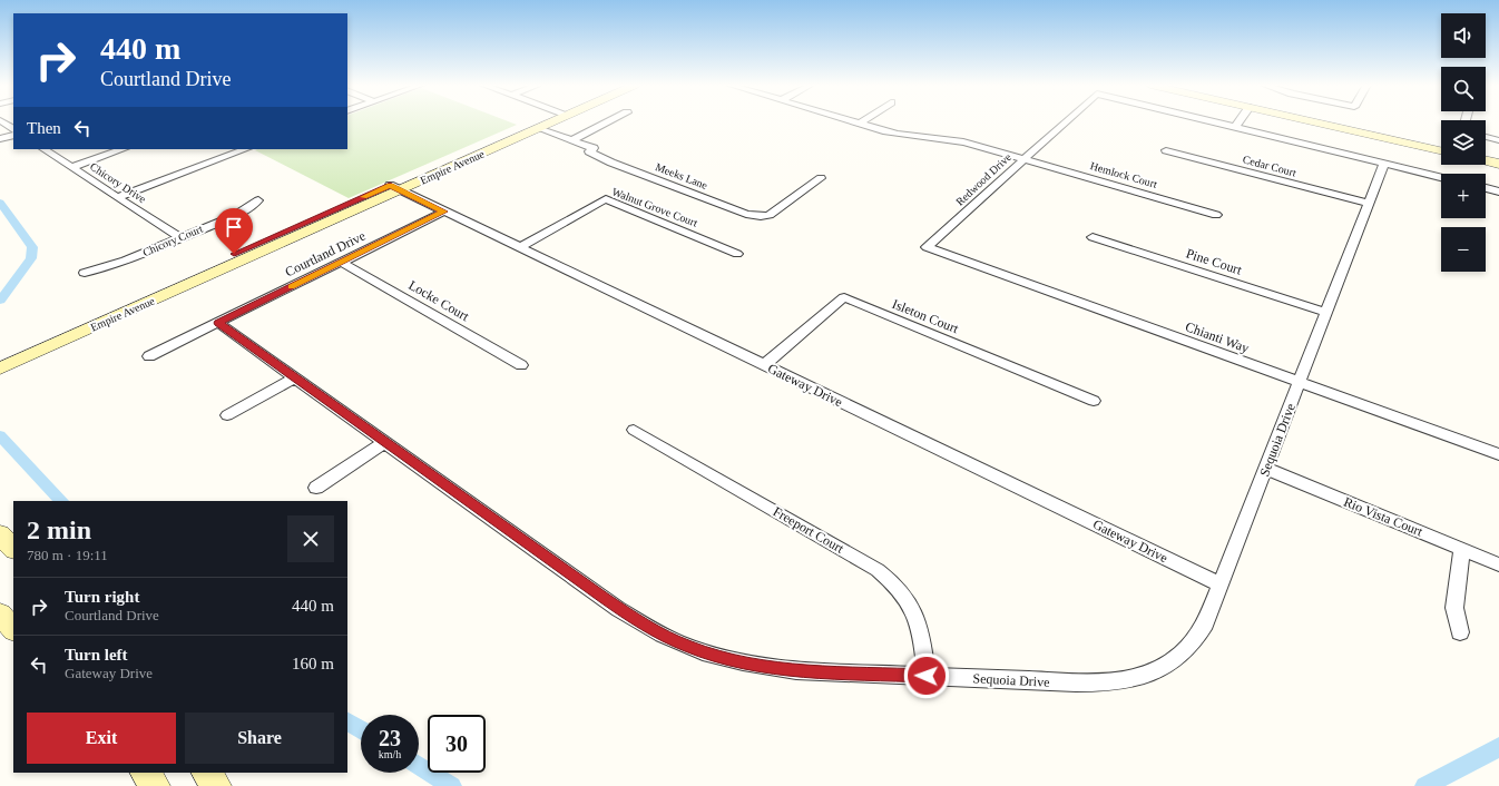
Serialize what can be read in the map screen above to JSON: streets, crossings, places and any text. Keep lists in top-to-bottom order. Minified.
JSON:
{"streets":{"main road":["Empire Avenue"],"street":["Cedar Court","Hemlock Court","Meeks Lane","Redwood Drive","Chicory Drive","Walnut Grove Court","Chicory Court","Courtland Drive","Pine Court","Locke Court","Isleton Court","Chianti Way","Gateway Drive","Sequoia Drive","Rio Vista Court","Freeport Court"]},"crossings":[["Cedar Court","Sequoia Drive"],["Empire Avenue","Meeks Lane"],["Empire Avenue","Gateway Drive"],["Hemlock Court","Redwood Drive"],["Redwood Drive","Chianti Way"],["Chicory Drive","Chicory Court"],["Walnut Grove Court","Gateway Drive"],["Courtland Drive","Locke Court"],["Courtland Drive","Gateway Drive"],["Courtland Drive","Sequoia Drive"],["Pine Court","Sequoia Drive"],["Isleton Court","Gateway Drive"],["Chianti Way","Sequoia Drive"],["Gateway Drive","Sequoia Drive"],["Sequoia Drive","Rio Vista Court"],["Sequoia Drive","Freeport Court"]],"page":{"map_buttons":["+","−"],"turn":["440 m","Courtland Drive"],"then":"Then","heading":["2 min","780 m · 19:11"],"list":[{"name":"Turn right","note":"Courtland Drive","value":"440 m"},{"name":"Turn left","note":"Gateway Drive","value":"160 m"}],"buttons":["Exit","Share"],"speed":"23 km/h","limit":"30"}}
